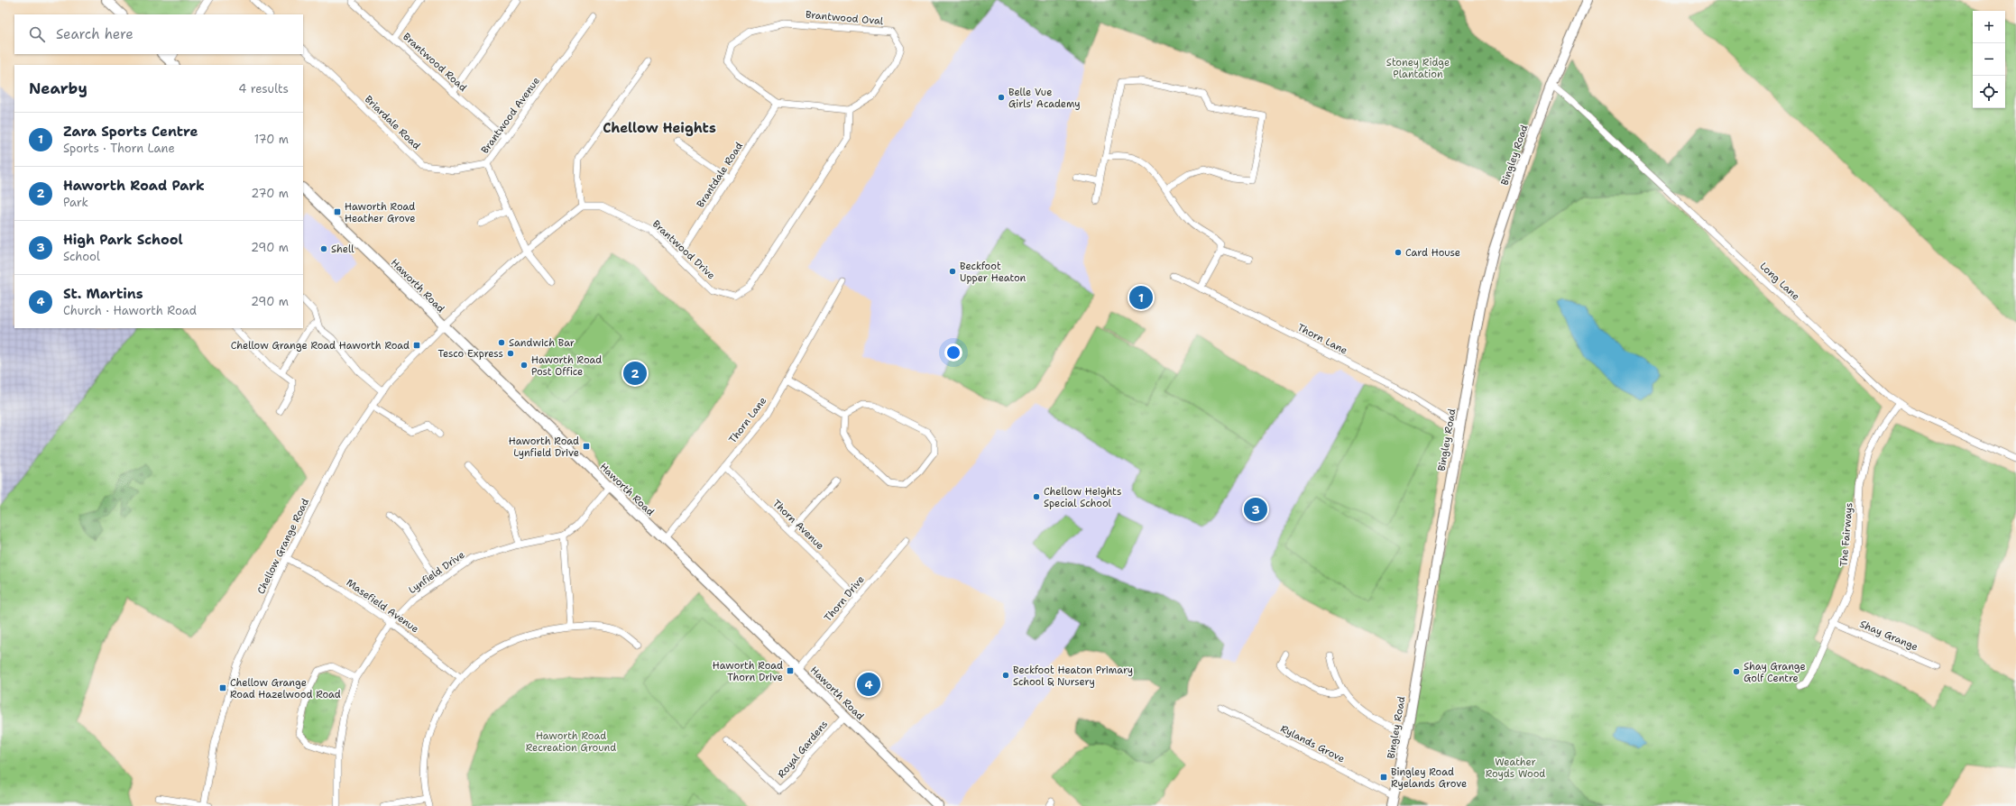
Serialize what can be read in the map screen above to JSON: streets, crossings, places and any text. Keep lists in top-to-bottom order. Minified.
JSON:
{"streets":{"main road":["Bingley Road","Haworth Road"],"street":["Brantwood Oval","Brantwood Road","Brantwood Avenue","Briardale Road","Brantdale Road","Brantwood Drive","Long Lane","Thorn Lane","Thorn Avenue","The Fairways","Chellow Grange Road","Lynfield Drive","Thorn Drive","Masefield Avenue","Shay Grange","Rylands Grove","Royal Gardens"]},"crossings":[["Brantwood Oval","Brantdale Road"],["Brantwood Oval","Brantwood Drive"],["Brantwood Road","Brantwood Avenue"],["Brantwood Avenue","Briardale Road"],["Bingley Road","Long Lane"],["Bingley Road","Thorn Lane"],["Bingley Road","Rylands Grove"],["Brantdale Road","Brantwood Drive"],["Long Lane","The Fairways"],["Haworth Road","Thorn Lane"],["Haworth Road","Chellow Grange Road"],["Haworth Road","Lynfield Drive"],["Haworth Road","Thorn Drive"],["Haworth Road","Royal Gardens"],["Thorn Lane","Thorn Avenue"],["Thorn Avenue","Thorn Drive"],["The Fairways","Shay Grange"],["Chellow Grange Road","Masefield Avenue"],["Lynfield Drive","Masefield Avenue"]],"districts":["Chellow Heights"],"parks":["Stoney Ridge Plantation","Haworth Road Recreation Ground","Weather Royds Wood"],"places":{"other":["Belle Vue Girls' Academy","Shell","Card House","Beckfoot Upper Heaton","Sandwich Bar","Tesco Express","Haworth Road Post Office","Chellow Heights Special School","Shay Grange Golf Centre","Beckfoot Heaton Primary School & Nursery"],"transit":["Haworth Road Heather Grove","Chellow Grange Road Haworth Road","Haworth Road Lynfield Drive","Haworth Road Thorn Drive","Chellow Grange Road Hazelwood Road","Bingley Road Ryelands Grove"]},"page":{"map_buttons":["+","−"],"search":"Search here","heading":["Nearby","4 results"],"list":[{"mark":"1","name":"Zara Sports Centre","note":"Sports · Thorn Lane","value":"170 m"},{"mark":"2","name":"Haworth Road Park","note":"Park","value":"270 m"},{"mark":"3","name":"High Park School","note":"School","value":"290 m"},{"mark":"4","name":"St. Martins","note":"Church · Haworth Road","value":"290 m"}],"pins":["1","2","3","4"]}}
